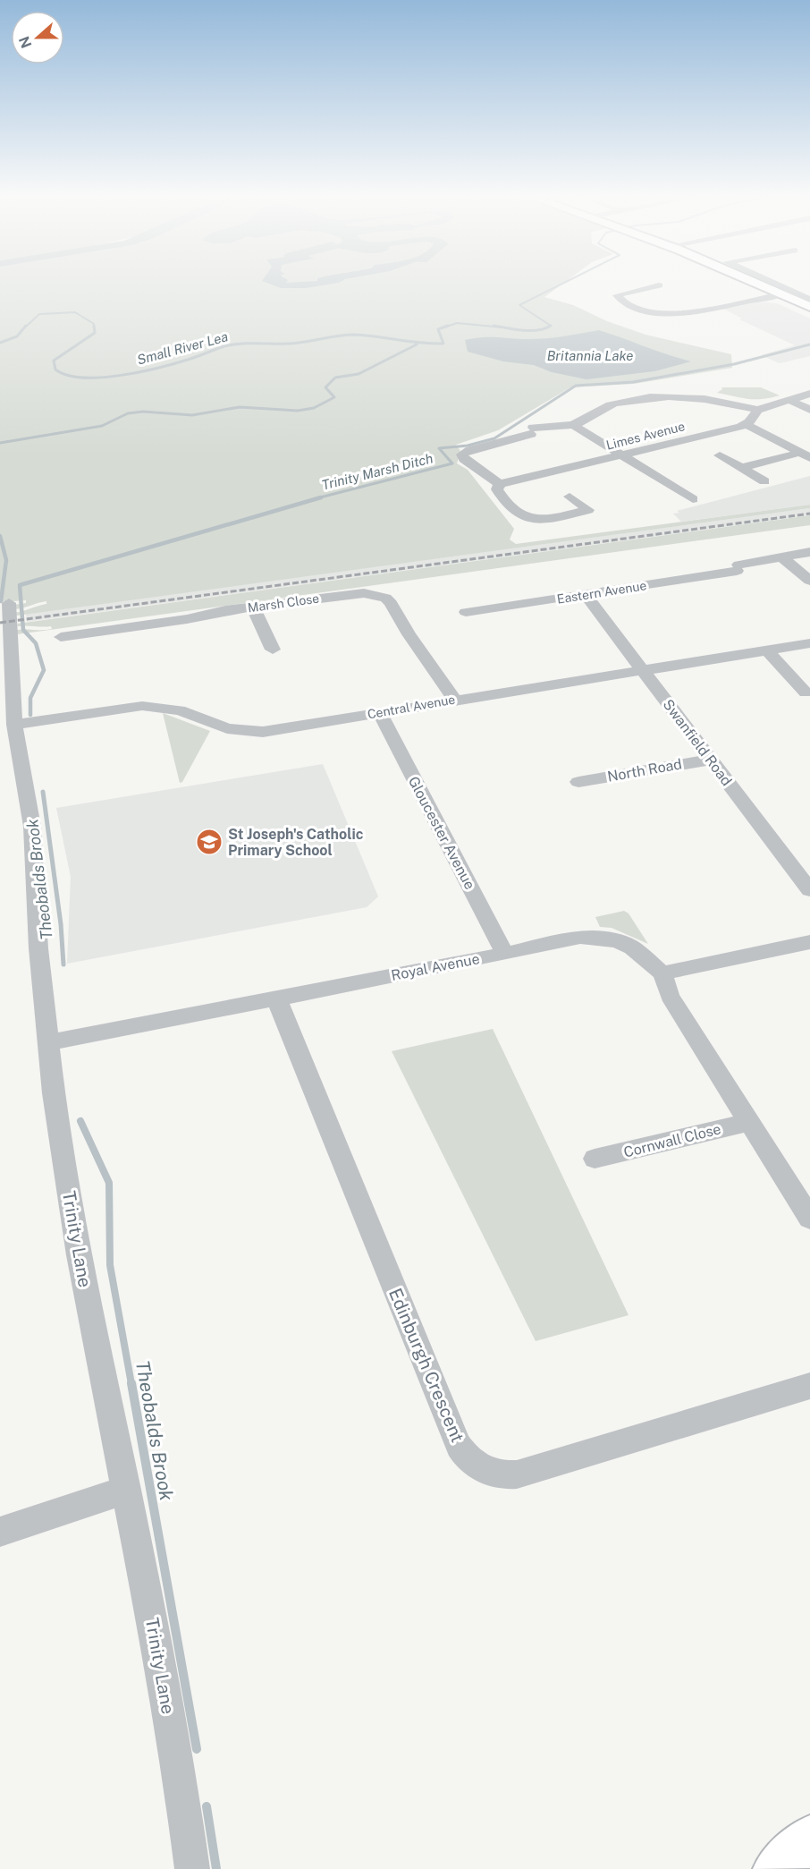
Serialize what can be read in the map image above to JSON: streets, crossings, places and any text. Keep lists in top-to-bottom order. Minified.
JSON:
{"streets":{"street":["Limes Avenue","Eastern Avenue","Marsh Close","Central Avenue","Swanfield Road","North Road","Gloucester Avenue","Royal Avenue","Cornwall Close","Trinity Lane","Edinburgh Crescent"]},"crossings":[["Eastern Avenue","Swanfield Road"],["Marsh Close","Central Avenue"],["Central Avenue","Swanfield Road"],["Central Avenue","Gloucester Avenue"],["Central Avenue","Trinity Lane"],["Swanfield Road","North Road"],["Gloucester Avenue","Royal Avenue"],["Royal Avenue","Trinity Lane"],["Royal Avenue","Edinburgh Crescent"]],"water":["Small River Lea","Britannia Lake","Trinity Marsh Ditch","Theobalds Brook"],"places":{"school or university":["St Joseph's Catholic Primary School"]},"north":"left"}
